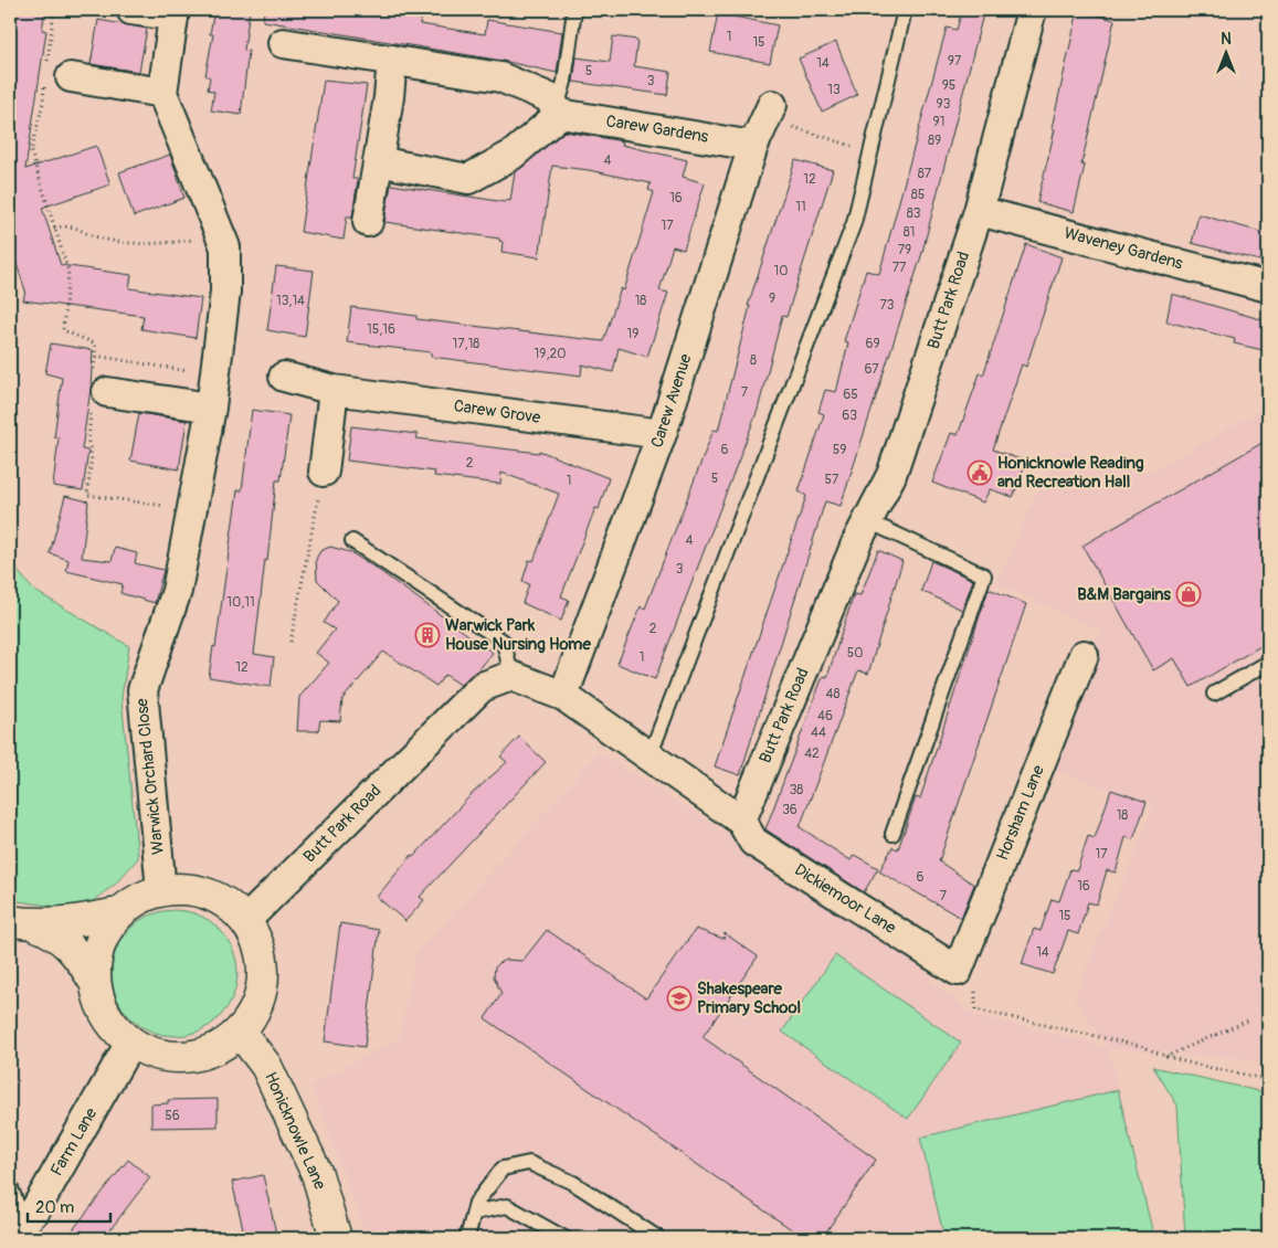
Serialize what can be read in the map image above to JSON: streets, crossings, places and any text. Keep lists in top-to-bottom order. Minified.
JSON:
{"streets":{"street":["Carew Gardens","Waveney Gardens","Butt Park Road","Carew Avenue","Carew Grove","Warwick Orchard Close","Horsham Lane","Dickiemoor Lane","Honicknowle Lane","Farm Lane"]},"crossings":[["Carew Gardens","Carew Avenue"],["Waveney Gardens","Butt Park Road"],["Butt Park Road","Warwick Orchard Close"],["Butt Park Road","Dickiemoor Lane"],["Butt Park Road","Honicknowle Lane"],["Butt Park Road","Farm Lane"],["Carew Avenue","Carew Grove"],["Warwick Orchard Close","Honicknowle Lane"],["Warwick Orchard Close","Farm Lane"],["Horsham Lane","Dickiemoor Lane"],["Honicknowle Lane","Farm Lane"]],"places":{"public building":["Honicknowle Reading and Recreation Hall"],"shop":["B&M Bargains"],"building":["Warwick Park House Nursing Home"],"school or university":["Shakespeare Primary School"]},"house_numbers":["1","15","97","14","5","3","95","13","93","91","89","4","87","12","85","16","11","83","17","81","79","77","10","9","13,14","18","73","15,16","19","17,18","69","19,20","8","67","7","65","63","6","59","2","5","57","1","4","3","10,11","2","50","1","12","48","46","44","42","38","36","18","17","6","16","7","15","14","56"],"scale_bar":"20 m","north":"top"}
